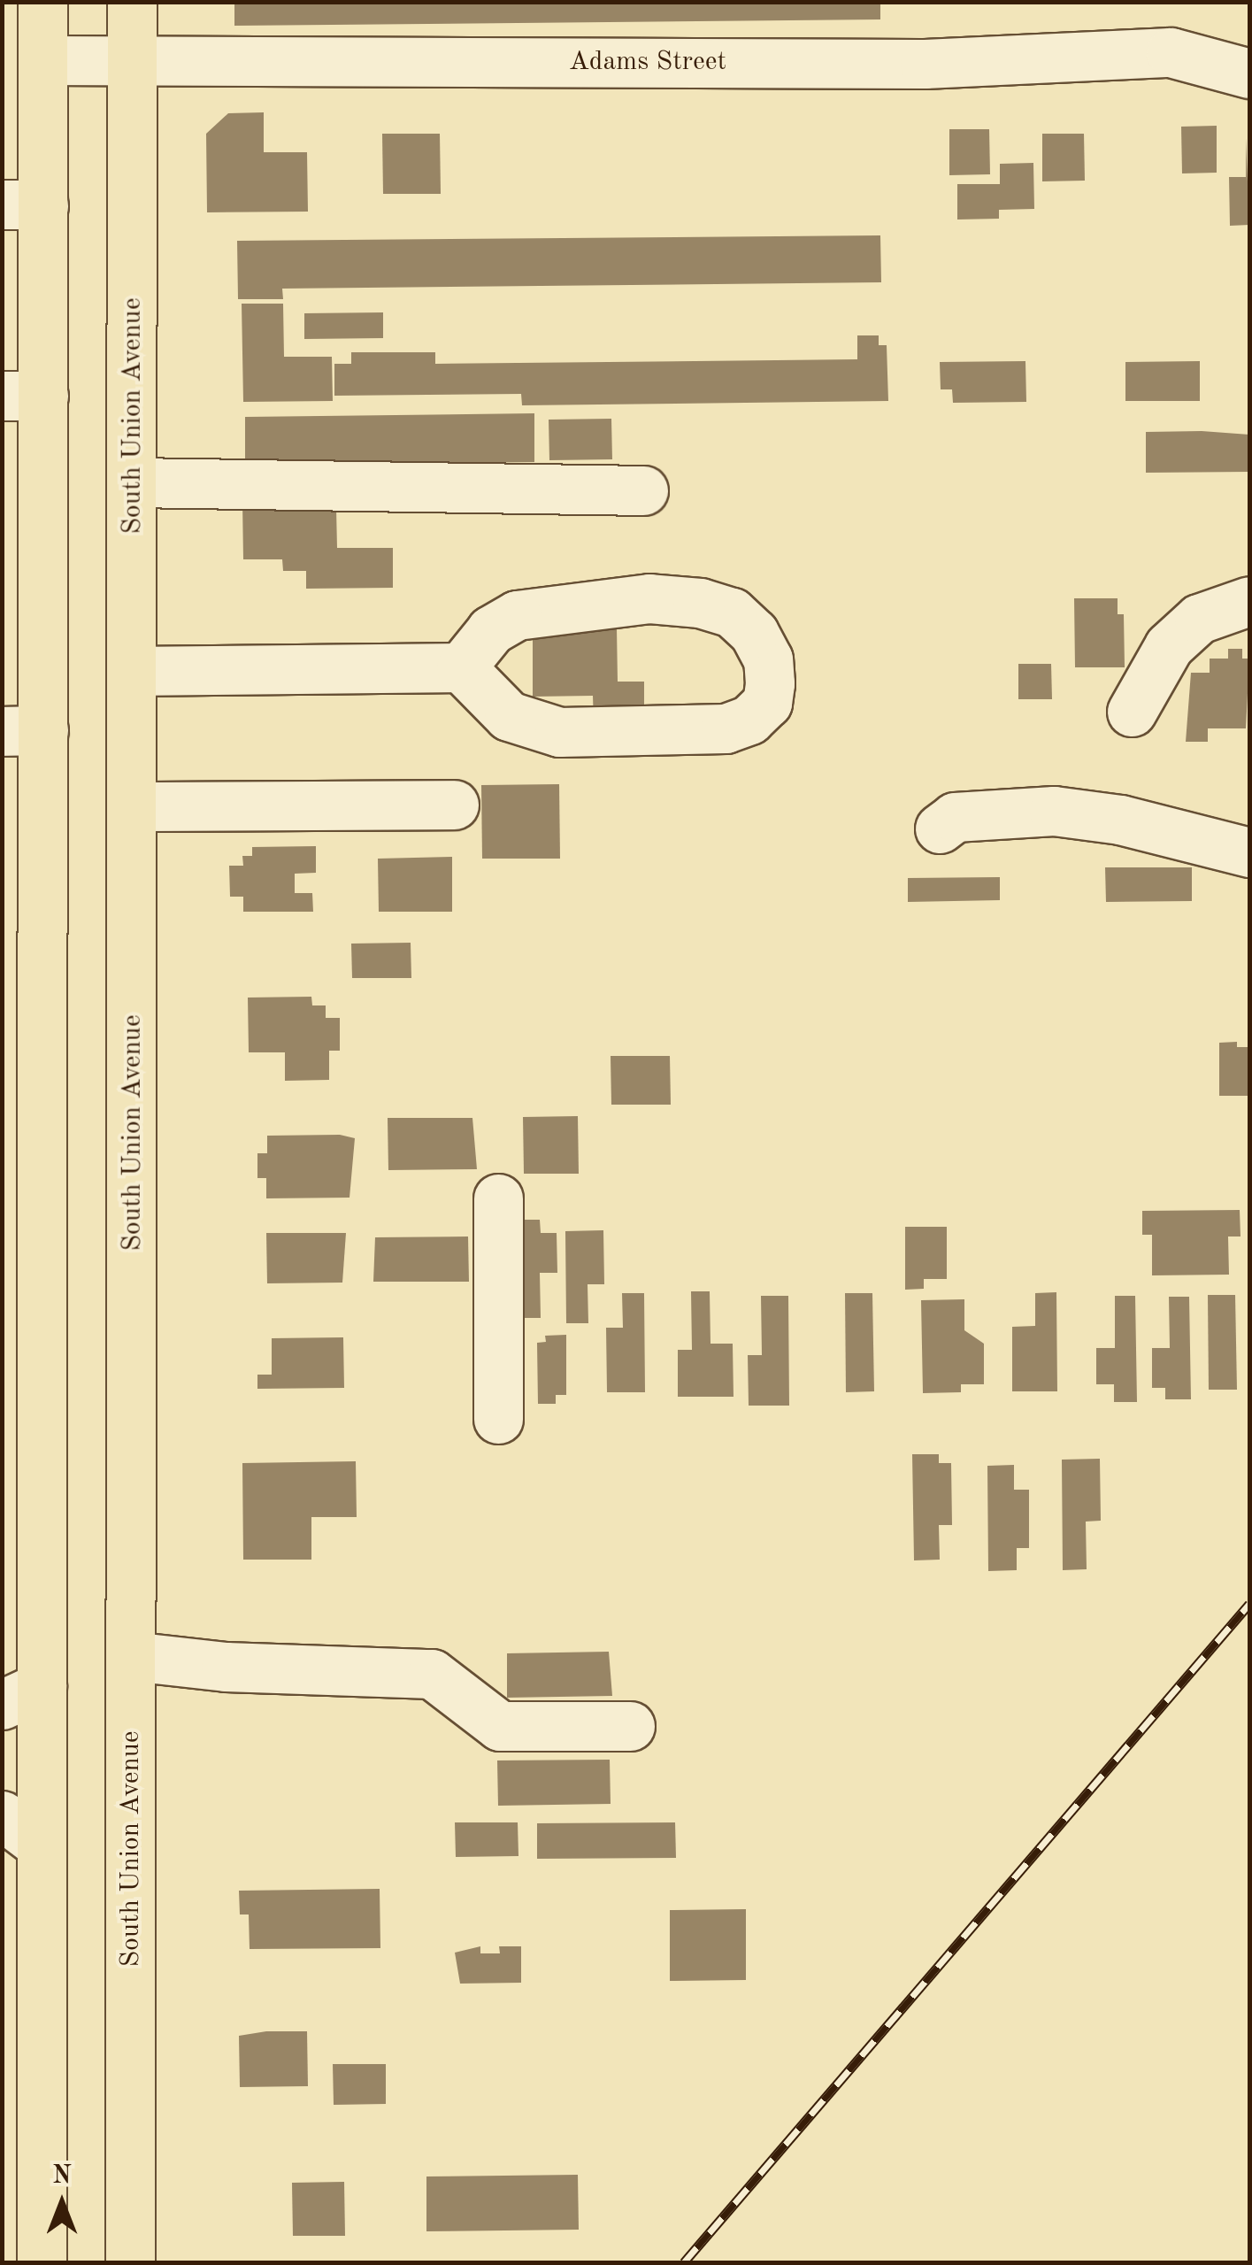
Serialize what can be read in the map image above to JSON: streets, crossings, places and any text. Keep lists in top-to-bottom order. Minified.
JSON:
{"streets":{"main road":["South Union Avenue"],"street":["Adams Street"]},"crossings":[["Adams Street","South Union Avenue"]],"north":"top"}
